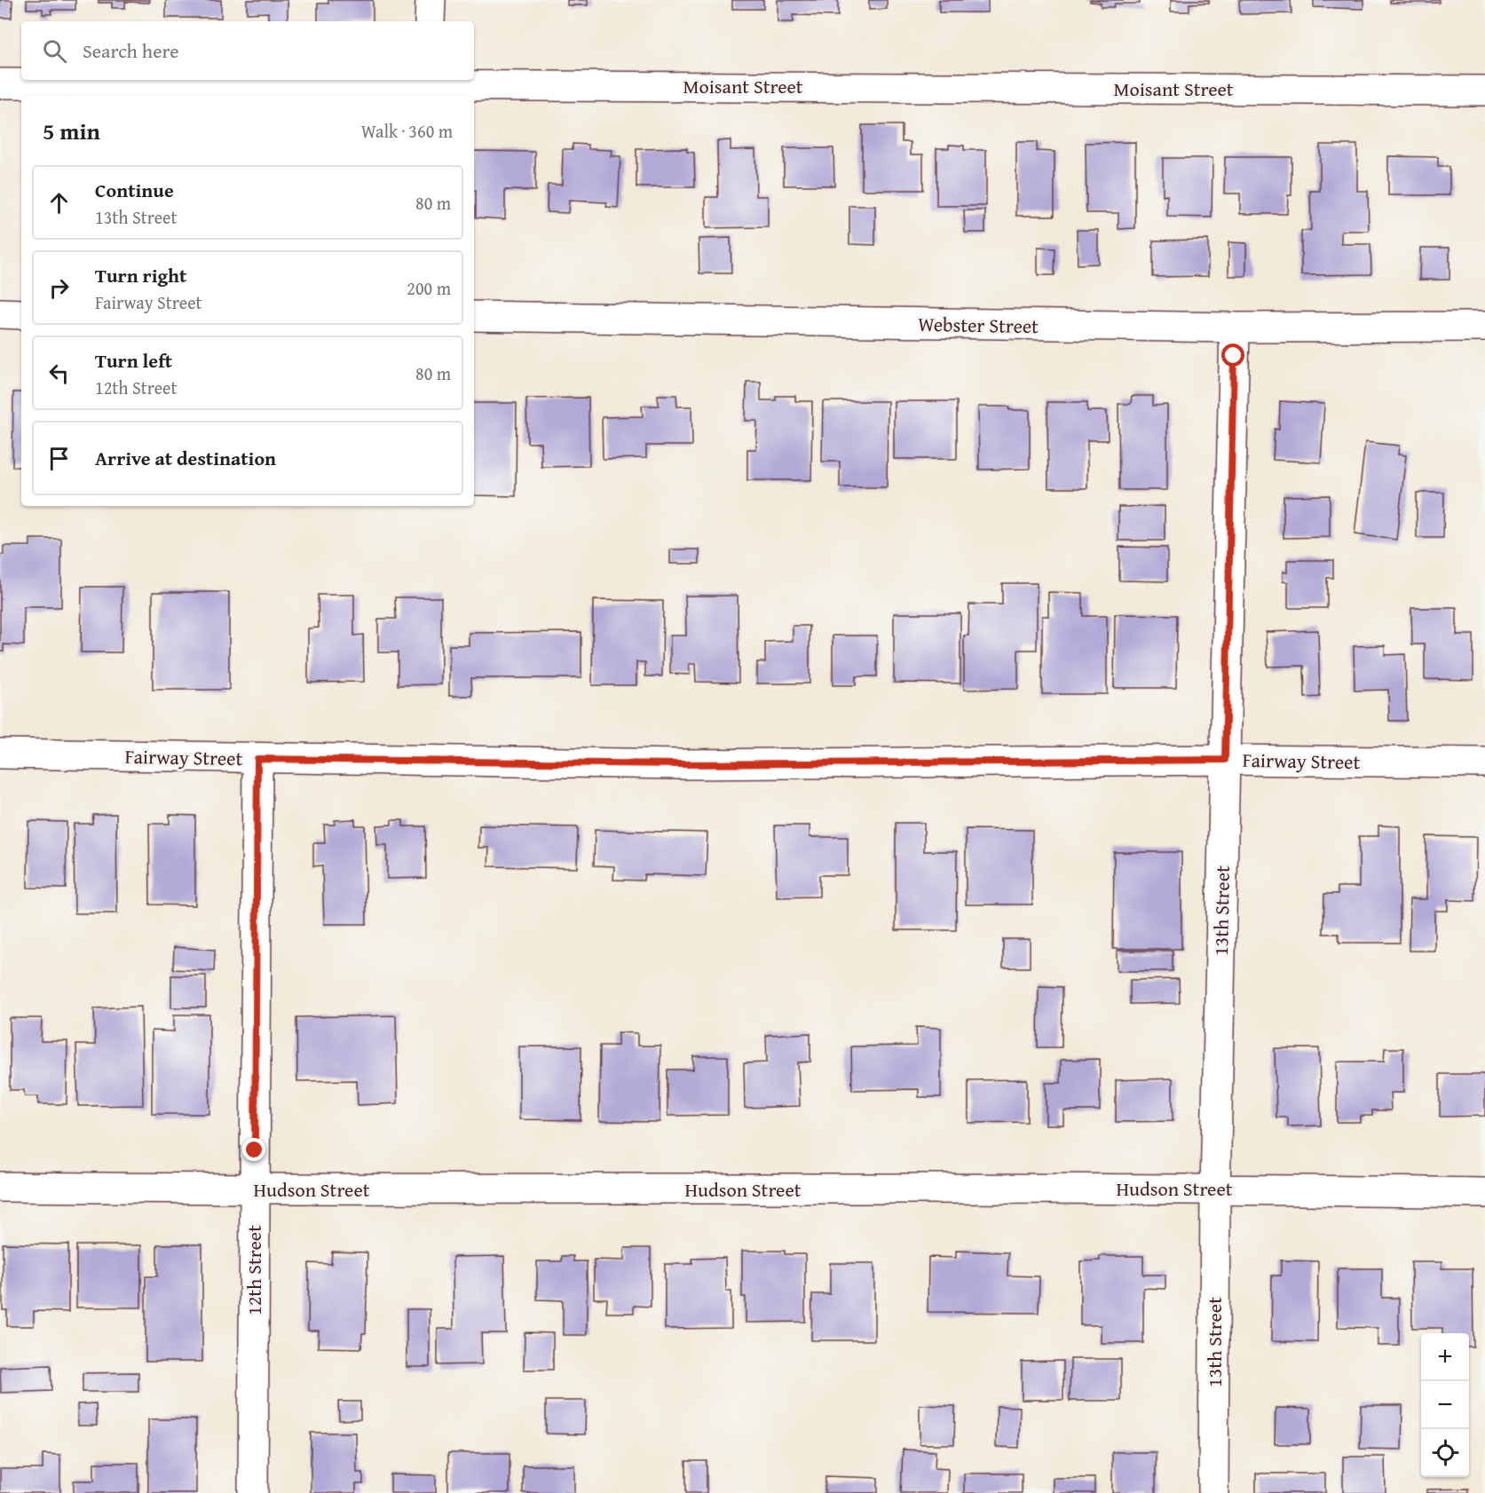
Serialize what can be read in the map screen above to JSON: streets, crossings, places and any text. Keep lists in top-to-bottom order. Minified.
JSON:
{"streets":{"street":["Moisant Street","Webster Street","Fairway Street","13th Street","Hudson Street","12th Street"]},"crossings":[["Webster Street","13th Street"],["Fairway Street","13th Street"],["Fairway Street","12th Street"],["13th Street","Hudson Street"],["Hudson Street","12th Street"]],"page":{"search":"Search here","heading":["5 min","Walk · 360 m"],"list":[["Continue","13th Street","80 m"],["Turn right","Fairway Street","200 m"],["Turn left","12th Street","80 m"],"Arrive at destination"],"map_buttons":["+","−"]}}
